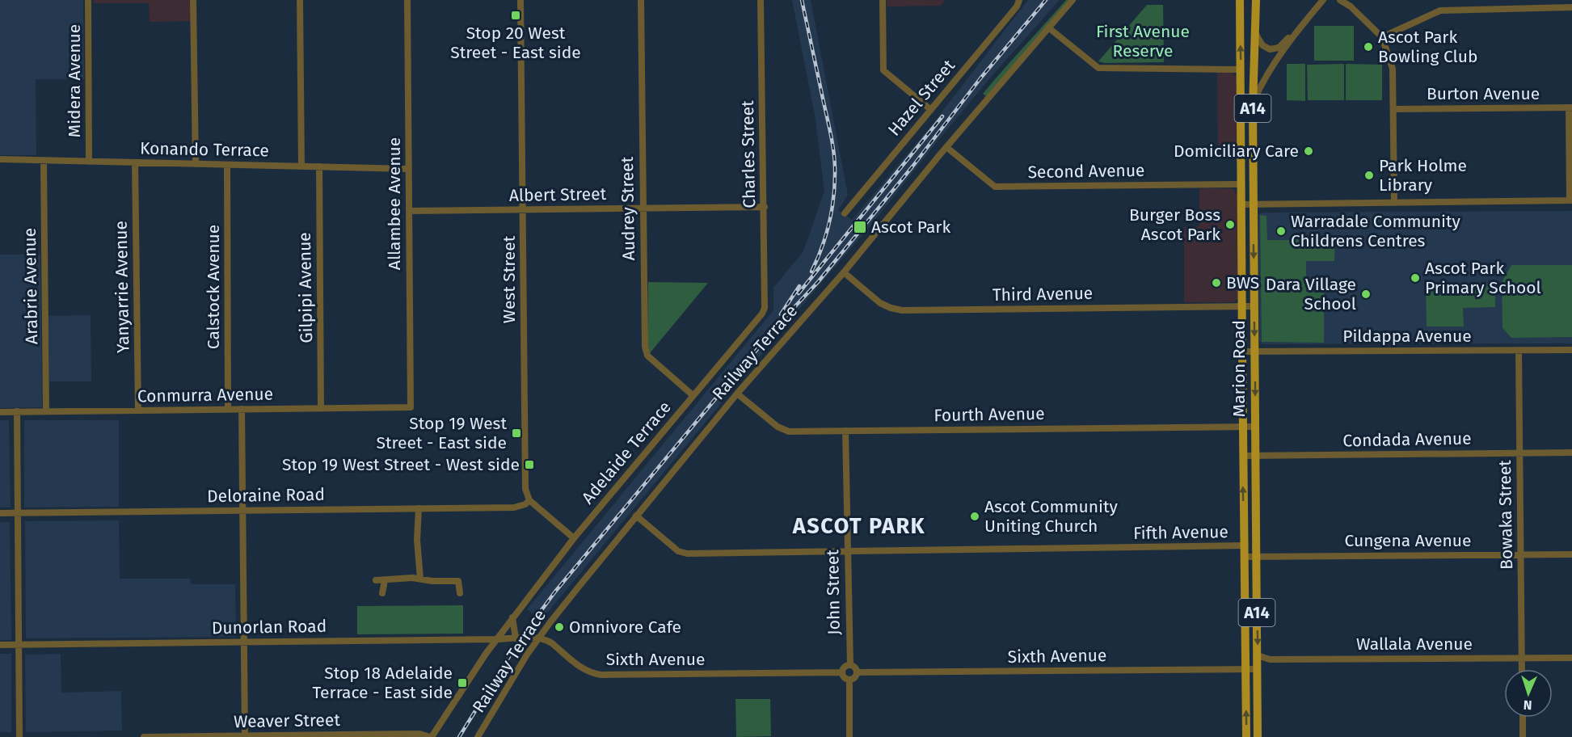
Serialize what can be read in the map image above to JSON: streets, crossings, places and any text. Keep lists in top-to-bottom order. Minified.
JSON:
{"streets":{"main road":["A14","Marion Road"],"street":["Midera Avenue","Burton Avenue","Hazel Street","Konando Terrace","Charles Street","Second Avenue","Albert Street","Allambee Avenue","Audrey Street","West Street","Arabrie Avenue","Yanyarrie Avenue","Calstock Avenue","Gilpipi Avenue","Third Avenue","Pildappa Avenue","Railway Terrace","Conmurra Avenue","Fourth Avenue","Condada Avenue","Adelaide Terrace","Deloraine Road","Bowaka Street","Fifth Avenue","Cungena Avenue","John Street","Dunorlan Road","Wallala Avenue","Sixth Avenue","Weaver Street"]},"crossings":[["Midera Avenue","Konando Terrace"],["Konando Terrace","Allambee Avenue"],["Konando Terrace","Arabrie Avenue"],["Konando Terrace","Yanyarrie Avenue"],["Konando Terrace","Calstock Avenue"],["Konando Terrace","Gilpipi Avenue"],["Charles Street","Albert Street"],["Charles Street","Adelaide Terrace"],["Second Avenue","Railway Terrace"],["Second Avenue","Marion Road"],["Albert Street","Allambee Avenue"],["Albert Street","Audrey Street"],["Albert Street","West Street"],["Allambee Avenue","Conmurra Avenue"],["Audrey Street","Adelaide Terrace"],["West Street","Deloraine Road"],["Arabrie Avenue","Conmurra Avenue"],["Yanyarrie Avenue","Conmurra Avenue"],["Calstock Avenue","Conmurra Avenue"],["Gilpipi Avenue","Conmurra Avenue"],["Third Avenue","Railway Terrace"],["Third Avenue","Marion Road"],["Pildappa Avenue","Marion Road"],["Pildappa Avenue","Bowaka Street"],["Railway Terrace","Fourth Avenue"],["Railway Terrace","Fifth Avenue"],["Railway Terrace","Dunorlan Road"],["Railway Terrace","Sixth Avenue"],["Marion Road","Fourth Avenue"],["Marion Road","Condada Avenue"],["Marion Road","Fifth Avenue"],["Marion Road","Cungena Avenue"],["Marion Road","Wallala Avenue"],["Marion Road","Sixth Avenue"],["Fourth Avenue","John Street"],["Condada Avenue","Bowaka Street"],["Adelaide Terrace","Dunorlan Road"],["Adelaide Terrace","Weaver Street"],["Bowaka Street","Cungena Avenue"],["Bowaka Street","Wallala Avenue"],["Fifth Avenue","John Street"],["John Street","Sixth Avenue"],["Dunorlan Road","Sixth Avenue"]],"districts":["ASCOT PARK"],"parks":["First Avenue Reserve"],"places":{"transit":["Stop 20 West Street - East side","Ascot Park","Stop 19 West Street - East side","Stop 19 West Street - West side","Stop 18 Adelaide Terrace - East side"],"other":["Ascot Park Bowling Club","Domiciliary Care","Park Holme Library","Burger Boss Ascot Park","Warradale Community Childrens Centres","Ascot Park Primary School","BWS","Dara Village School","Ascot Community Uniting Church","Omnivore Cafe"]},"north":"bottom"}
